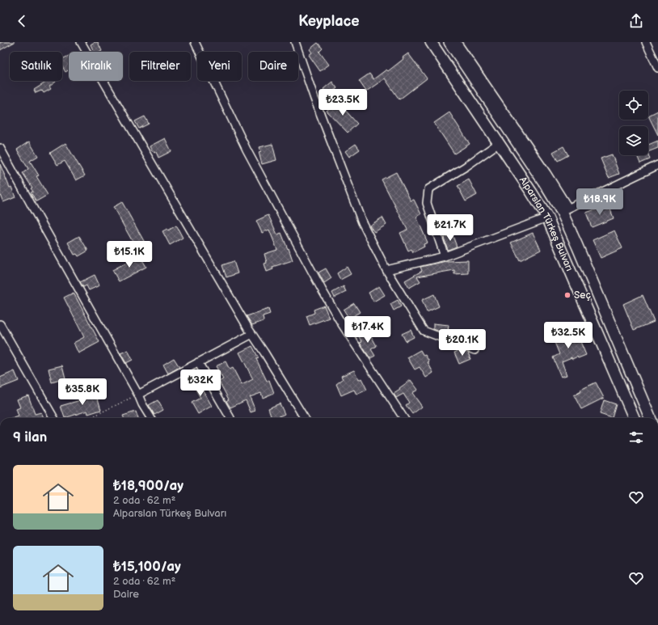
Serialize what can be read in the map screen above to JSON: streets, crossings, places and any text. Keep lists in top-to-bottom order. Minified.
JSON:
{"streets":{"main road":["Alparslan Türkeş Bulvarı"]},"places":["Seç"],"page":{"header":"Keyplace","chip":["Satılık","Kiralık","Filtreler","Yeni","Daire"],"price":["₺23.5K","₺18.9K","₺21.7K","₺15.1K","₺17.4K","₺32.5K","₺20.1K","₺32K","₺35.8K"],"heading":"9 ilan","list":[{"name":"₺18,900/ay","note":"2 oda · 62 m² · Alparslan Türkeş Bulvarı"},{"name":"₺15,100/ay","note":"2 oda · 62 m² · Daire"}]}}
